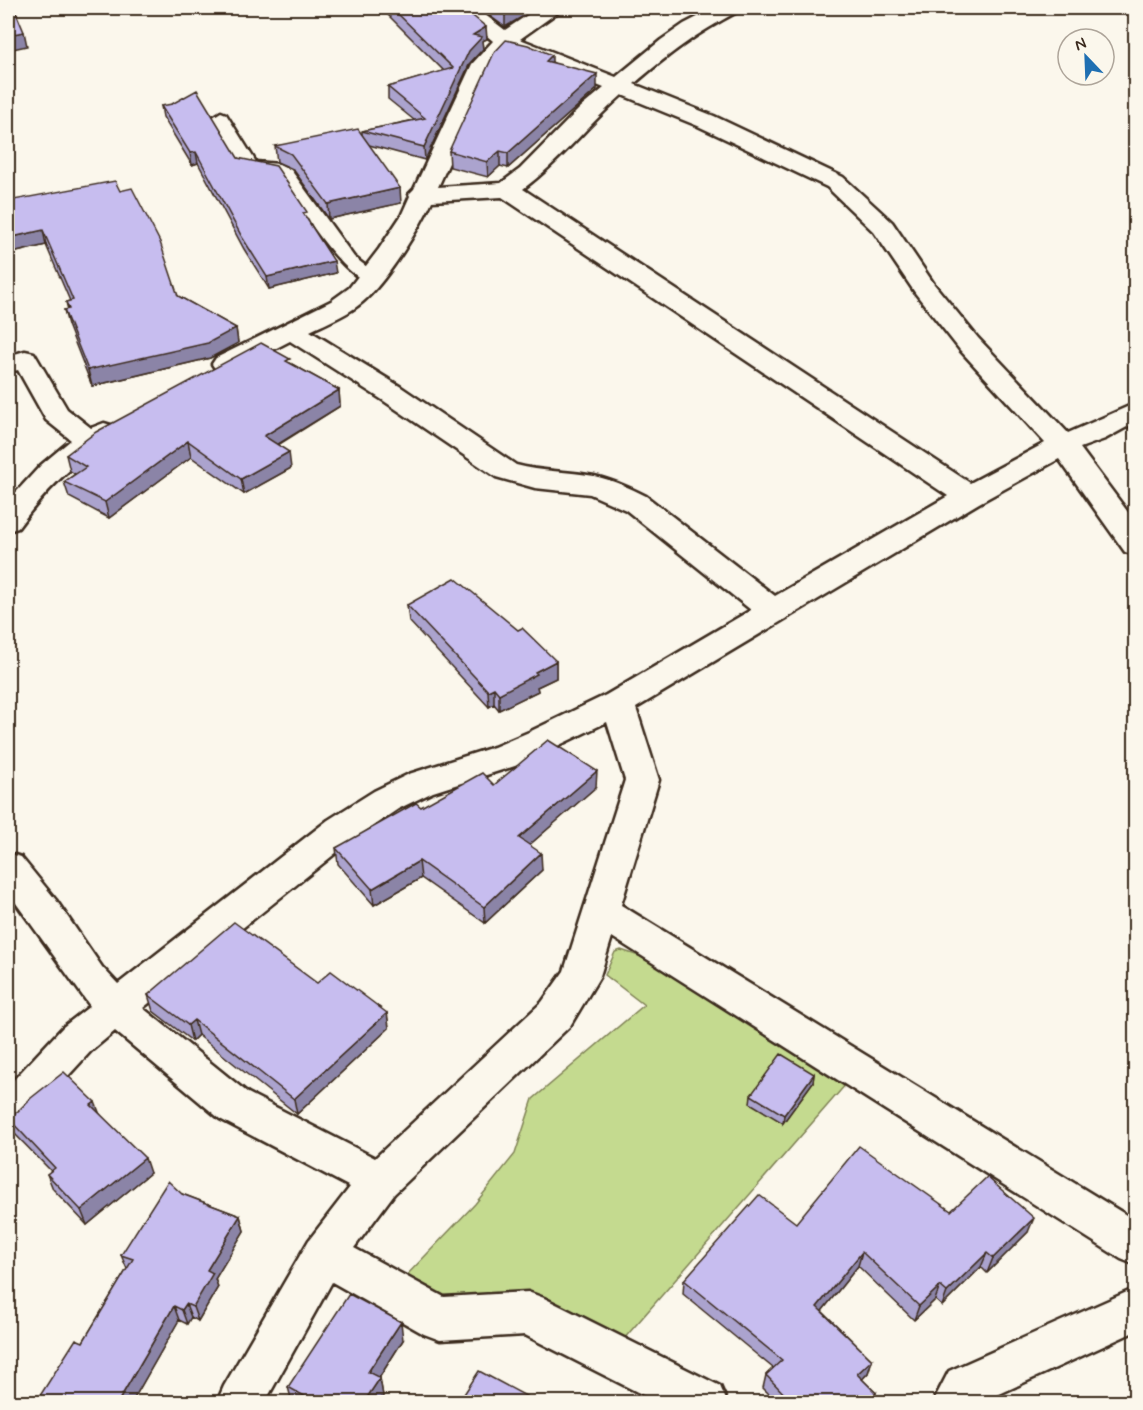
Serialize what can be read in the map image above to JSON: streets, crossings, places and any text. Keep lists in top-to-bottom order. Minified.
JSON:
{"north":"top left"}
